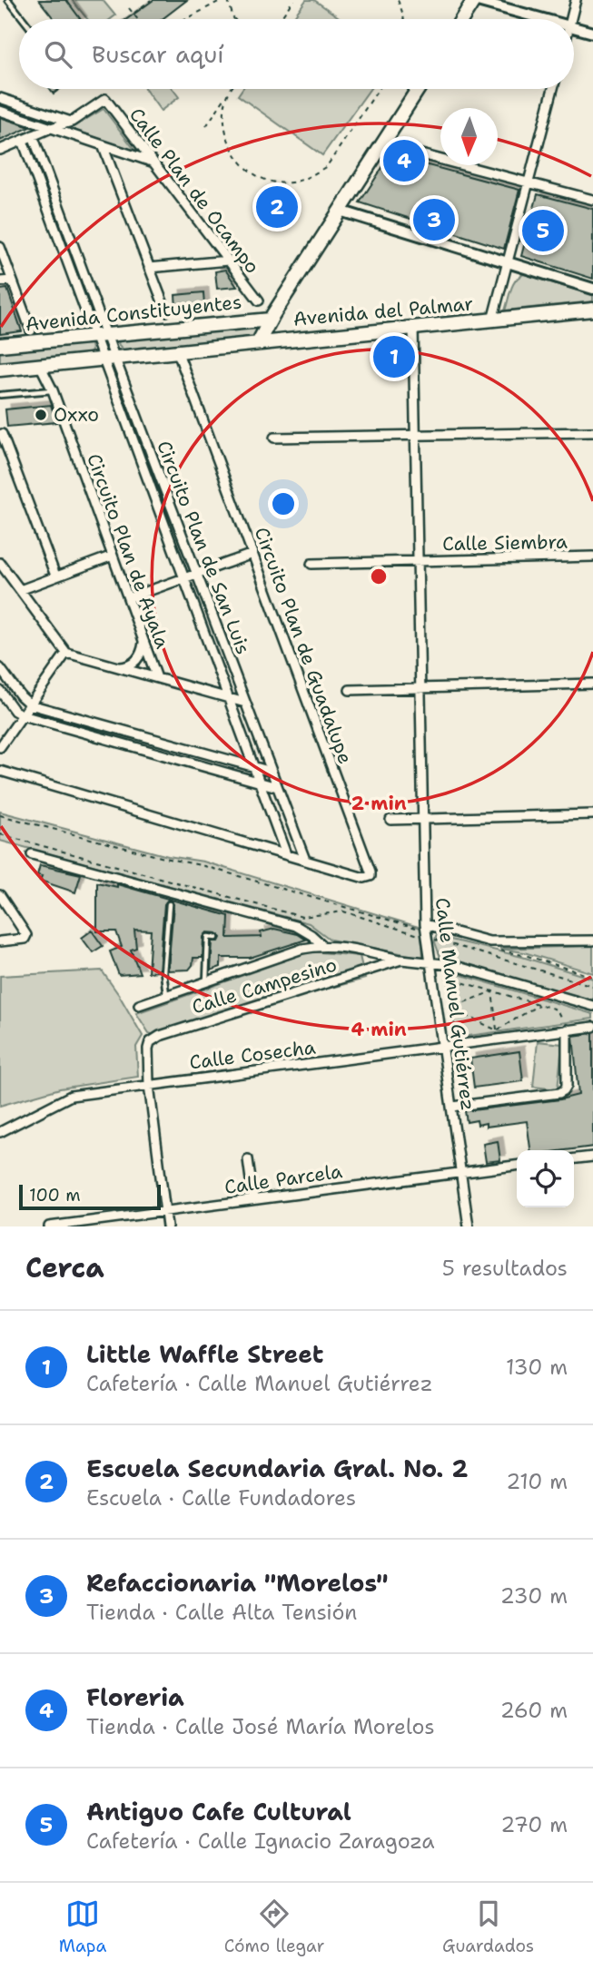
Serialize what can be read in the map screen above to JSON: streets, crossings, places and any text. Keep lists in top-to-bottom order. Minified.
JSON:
{"streets":{"main road":["Avenida del Palmar","Avenida Constituyentes"],"street":["Calle Plan de Ocampo","Calle Siembra","Circuito Plan de San Luis","Circuito Plan de Ayala","Circuito Plan de Guadalupe","Calle Campesino","Calle Manuel Gutiérrez","Calle Cosecha","Calle Parcela"]},"crossings":[["Avenida del Palmar","Circuito Plan de Guadalupe"],["Avenida del Palmar","Calle Manuel Gutiérrez"],["Avenida Constituyentes","Circuito Plan de San Luis"],["Calle Siembra","Calle Manuel Gutiérrez"],["Circuito Plan de San Luis","Circuito Plan de Ayala"],["Circuito Plan de San Luis","Circuito Plan de Guadalupe"],["Calle Campesino","Calle Manuel Gutiérrez"],["Calle Campesino","Calle Cosecha"],["Calle Campesino","Calle Parcela"],["Calle Manuel Gutiérrez","Calle Cosecha"],["Calle Manuel Gutiérrez","Calle Parcela"]],"places":["Oxxo"],"scale_bar":"100 m","north":"bottom","page":{"search":"Buscar aquí","pins":["4","2","3","5","1"],"scale":"100 m","heading":["Cerca","5 resultados"],"list":[{"mark":"1","name":"Little Waffle Street","note":"Cafetería · Calle Manuel Gutiérrez","value":"130 m"},{"mark":"2","name":"Escuela Secundaria Gral. No. 2","note":"Escuela · Calle Fundadores","value":"210 m"},{"mark":"3","name":"Refaccionaria \"Morelos\"","note":"Tienda · Calle Alta Tensión","value":"230 m"},{"mark":"4","name":"Floreria","note":"Tienda · Calle José María Morelos","value":"260 m"},{"mark":"5","name":"Antiguo Cafe Cultural","note":"Cafetería · Calle Ignacio Zaragoza","value":"270 m"}],"nav":["Mapa","Cómo llegar","Guardados"]},"rings":["2 min","4 min"]}
